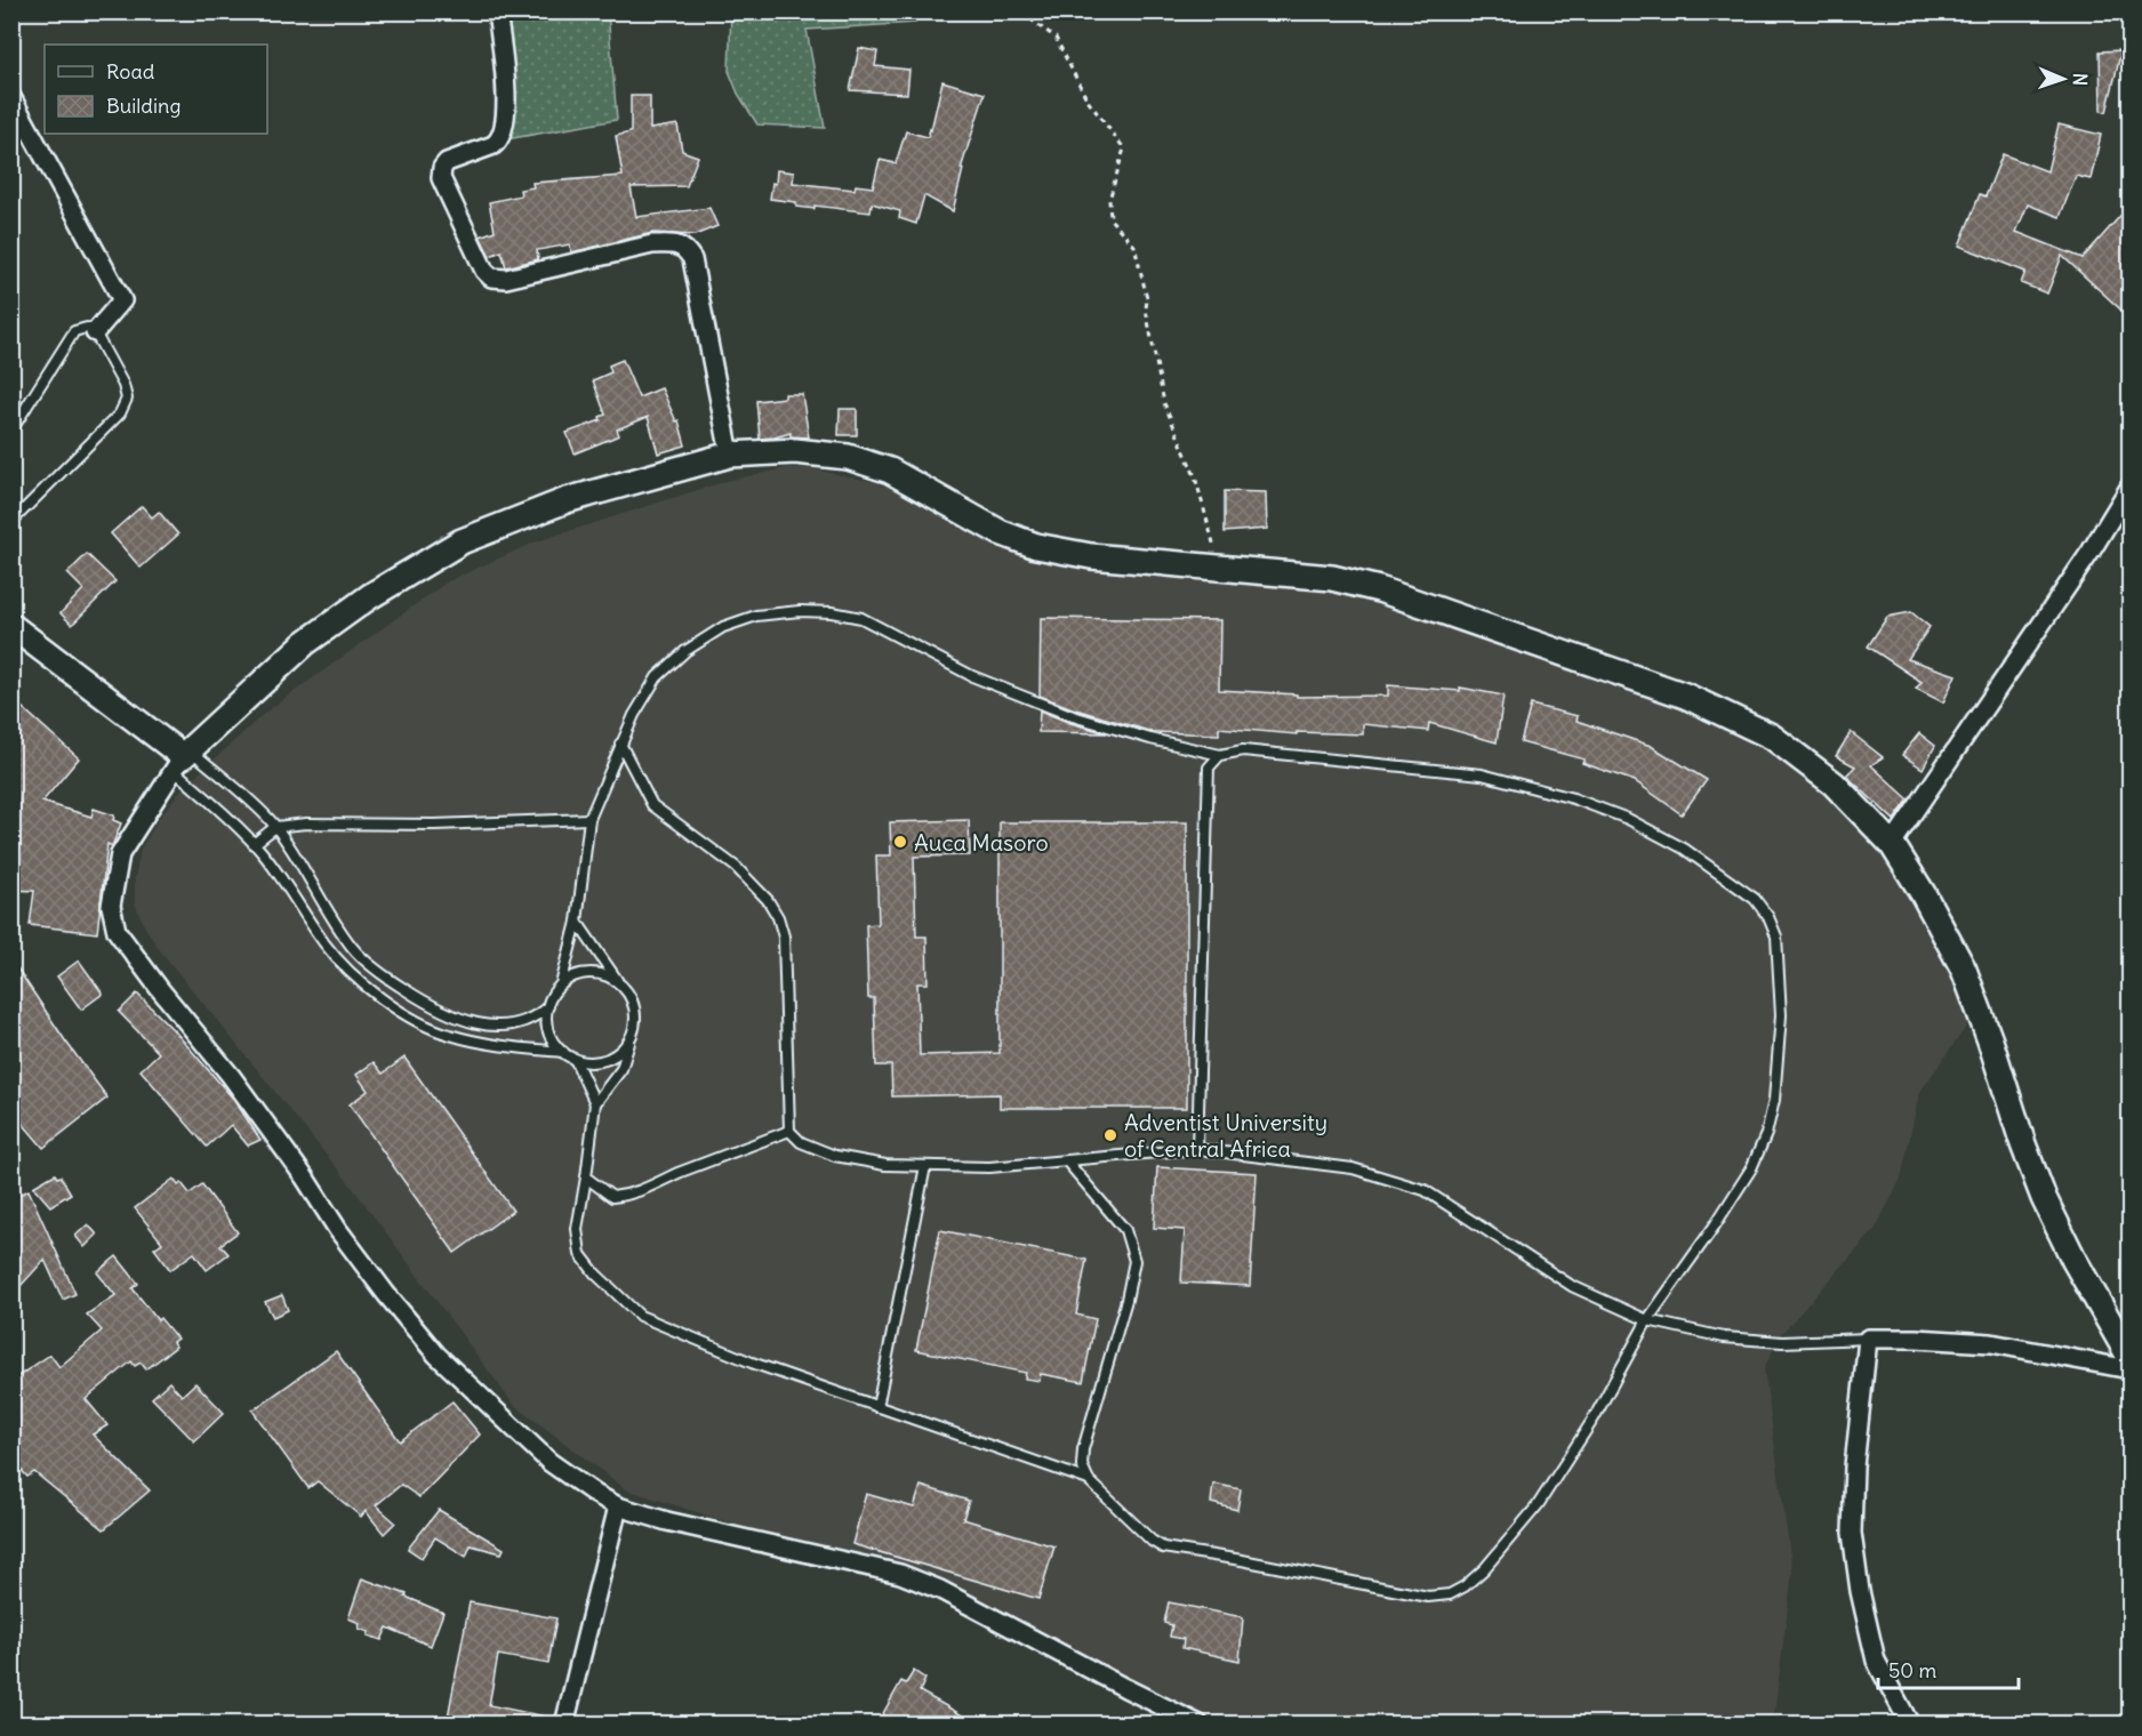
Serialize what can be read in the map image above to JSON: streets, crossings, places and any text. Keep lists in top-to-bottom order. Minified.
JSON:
{"places":["Auca Masoro","Adventist University of Central Africa"],"legend":["Road","Building"],"scale_bar":"50 m","north":"right"}
